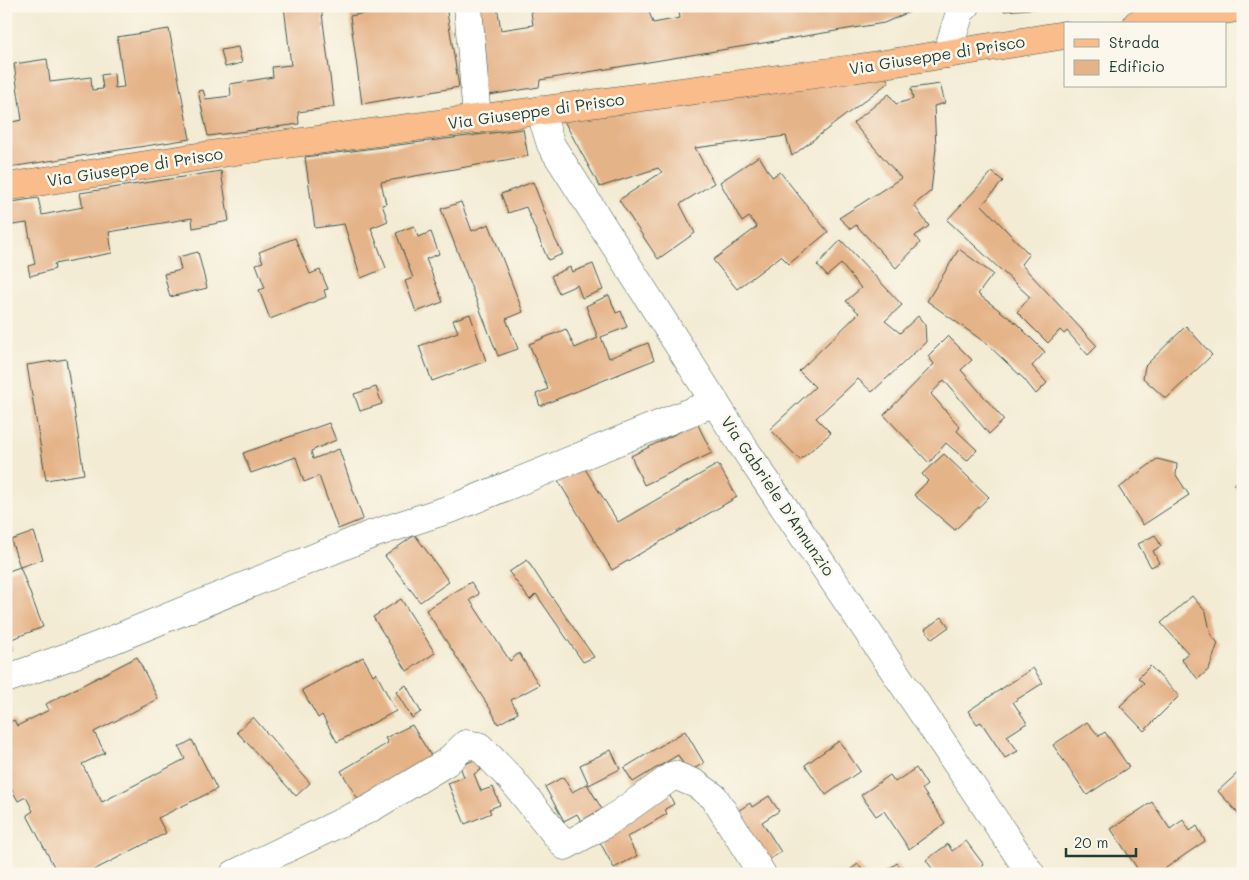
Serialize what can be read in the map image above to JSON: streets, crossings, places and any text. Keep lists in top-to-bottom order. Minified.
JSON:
{"streets":{"main road":["Via Giuseppe di Prisco"],"street":["Via Gabriele D'Annunzio"]},"crossings":[["Via Giuseppe di Prisco","Via Gabriele D'Annunzio"]],"legend":["Strada","Edificio"],"scale_bar":"20 m"}
